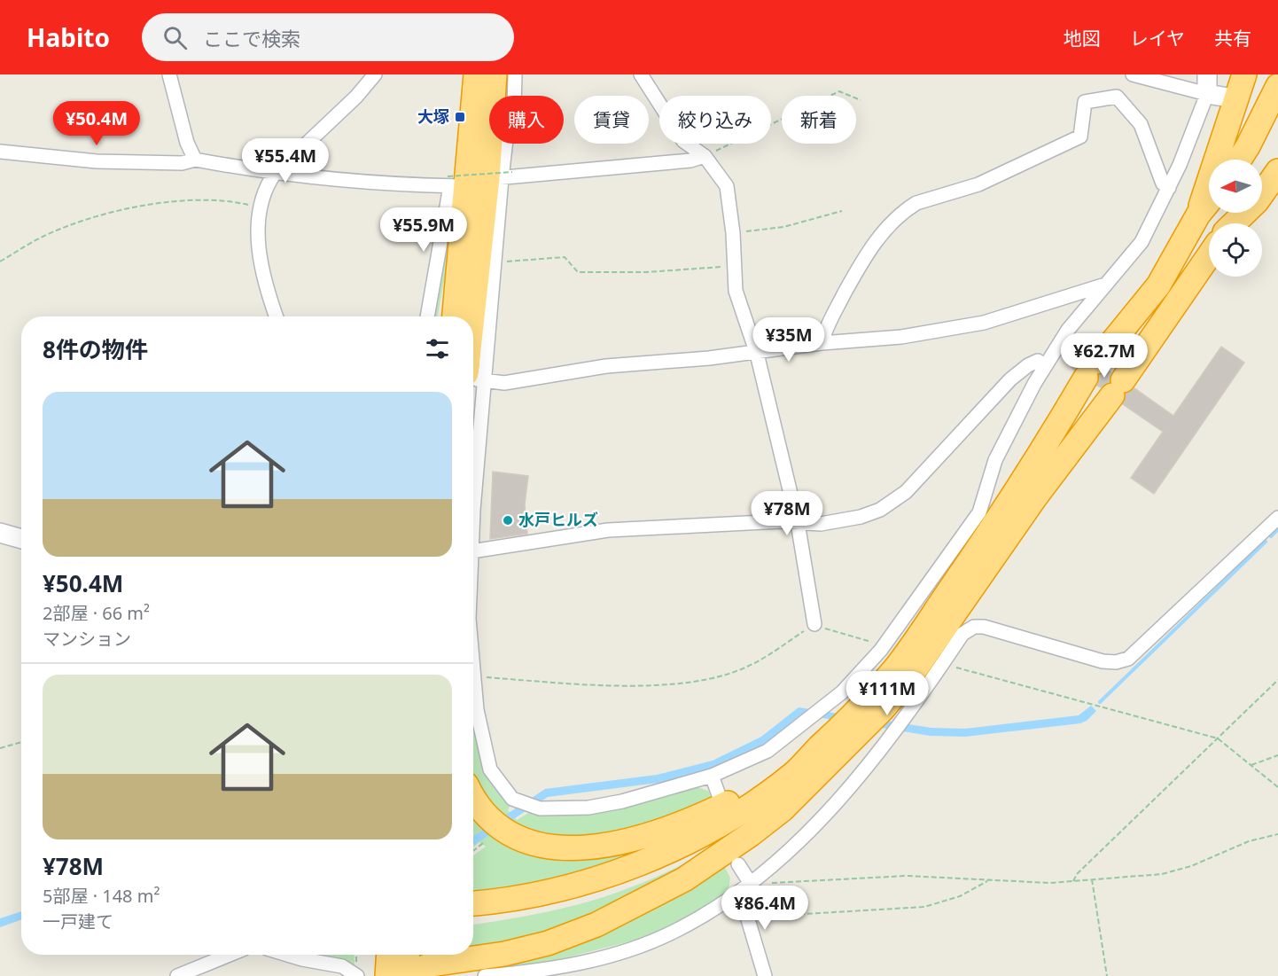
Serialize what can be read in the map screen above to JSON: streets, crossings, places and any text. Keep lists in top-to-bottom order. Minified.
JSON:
{"places":{"transit":["大塚"],"other":["水戸ヒルズ"]},"north":"left","page":{"header":"Habito","search":"ここで検索","nav":["地図","レイヤ","共有"],"chip":["購入","賃貸","絞り込み","新着"],"price":["¥50.4M","¥55.4M","¥55.9M","¥35M","¥62.7M","¥78M","¥111M","¥86.4M"],"heading":"8件の物件","list":[{"name":"¥50.4M","note":"2部屋 · 66 m² · マンション"},{"name":"¥78M","note":"5部屋 · 148 m² · 一戸建て"}]}}
